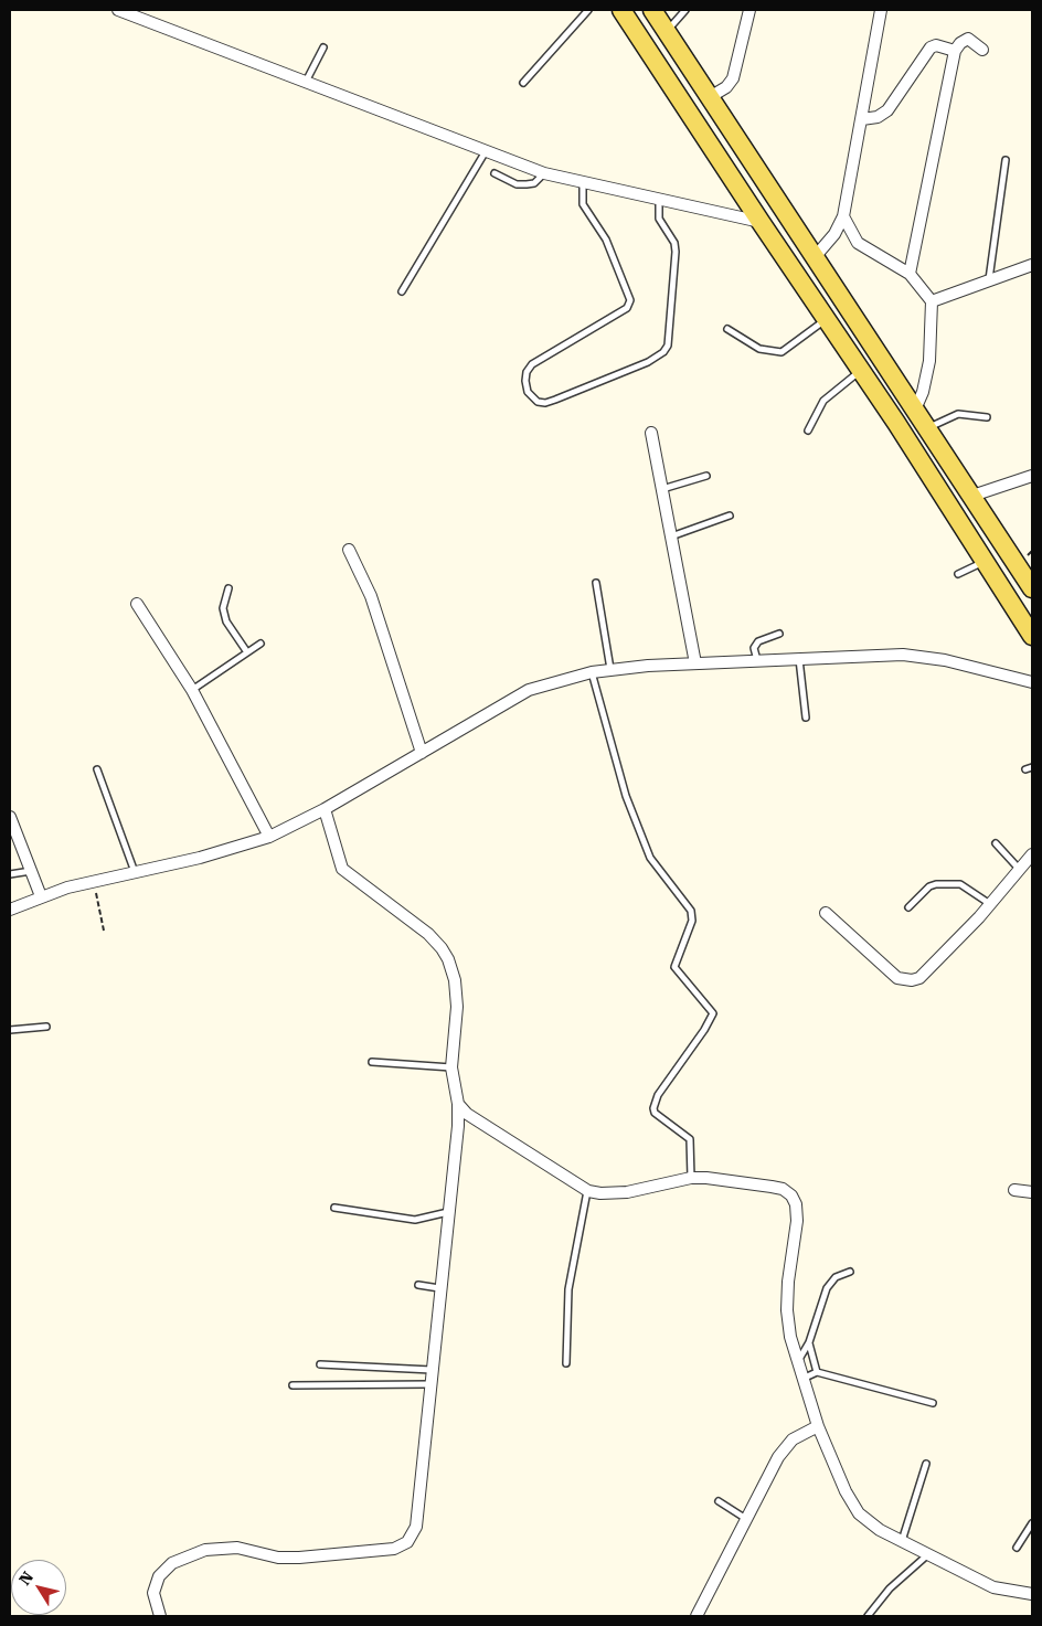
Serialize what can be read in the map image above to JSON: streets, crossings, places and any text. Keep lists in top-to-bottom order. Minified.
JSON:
{"north":"top left"}
